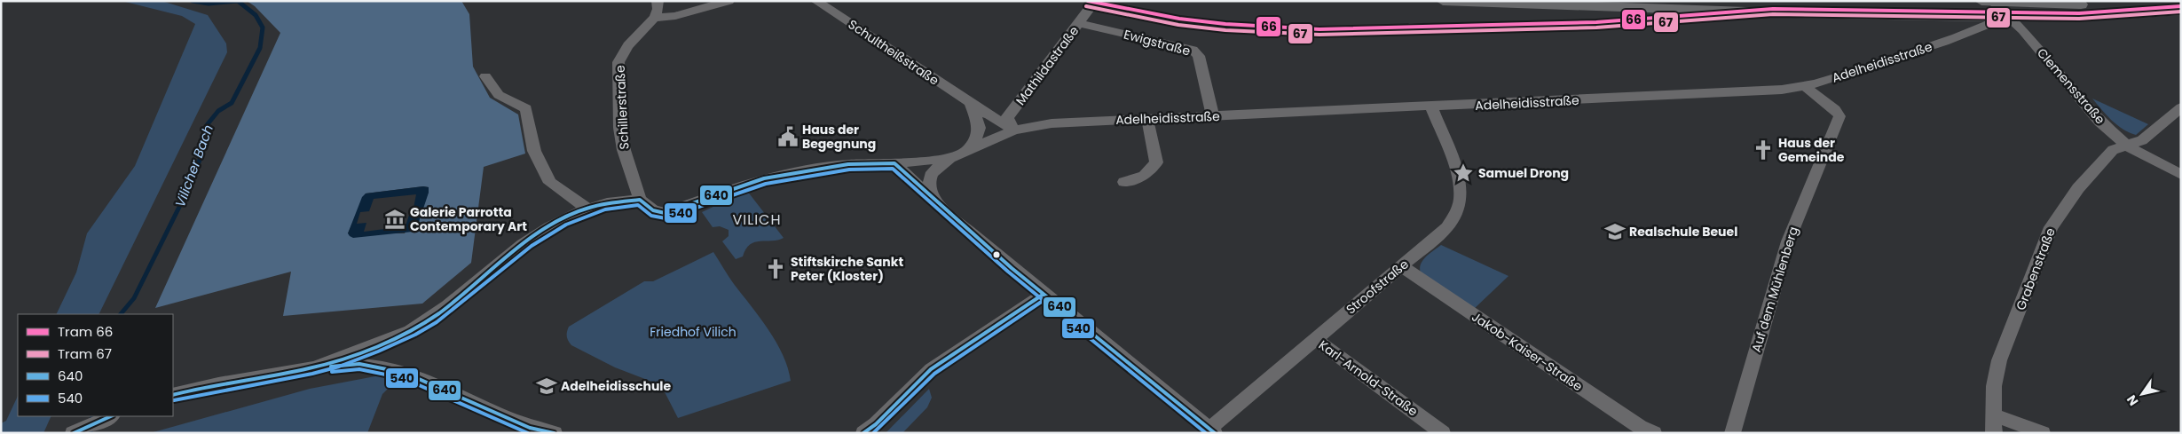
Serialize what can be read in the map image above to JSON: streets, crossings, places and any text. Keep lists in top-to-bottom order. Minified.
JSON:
{"streets":{"street":["Ewigstraße","Schultheißstraße","Adelheidisstraße","Mathildastraße","Clemensstraße","Schillerstraße","Grabenstraße","Stroofstraße","Auf dem Mühlenberg","Jakob-Kaiser-Straße","Karl-Arnold-Straße"]},"crossings":[["Ewigstraße","Adelheidisstraße"],["Ewigstraße","Mathildastraße"],["Schultheißstraße","Adelheidisstraße"],["Schultheißstraße","Mathildastraße"],["Adelheidisstraße","Mathildastraße"],["Adelheidisstraße","Clemensstraße"],["Adelheidisstraße","Schillerstraße"],["Adelheidisstraße","Stroofstraße"],["Adelheidisstraße","Auf dem Mühlenberg"],["Clemensstraße","Grabenstraße"],["Stroofstraße","Jakob-Kaiser-Straße"],["Stroofstraße","Karl-Arnold-Straße"]],"districts":["VILICH"],"water":["Vilicher Bach"],"parks":["Friedhof Vilich"],"places":{"public building":["Haus der Begegnung"],"church":["Haus der Gemeinde","Stiftskirche Sankt Peter (Kloster)"],"place":["Samuel Drong"],"museum":["Galerie Parrotta Contemporary Art"],"school or university":["Realschule Beuel","Adelheidisschule"]},"lines":["tram line 66","tram line 67","transit line 640","transit line 540"],"legend":["Tram 66","Tram 67","640","540"],"north":"bottom left"}
